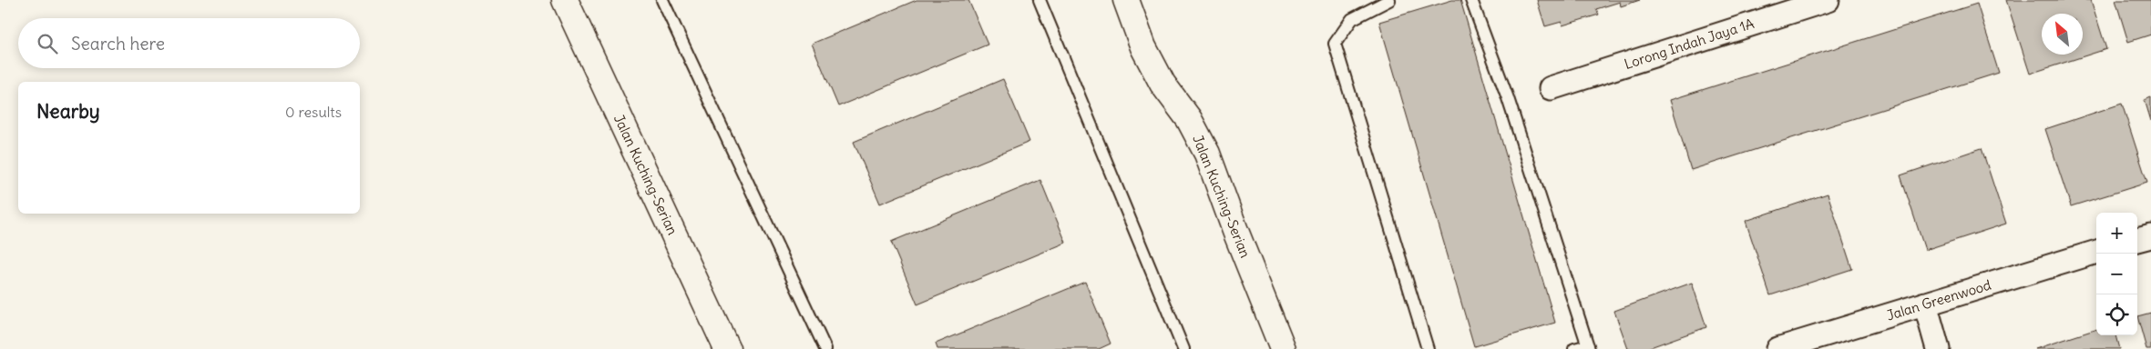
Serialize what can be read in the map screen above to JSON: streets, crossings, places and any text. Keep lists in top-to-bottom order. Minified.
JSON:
{"streets":{"highway":["Jalan Kuching-Serian"],"street":["Lorong Indah Jaya 1A","Jalan Greenwood"]},"north":"top left","page":{"search":"Search here","heading":["Nearby","0 results"],"map_buttons":["+","−"]}}
